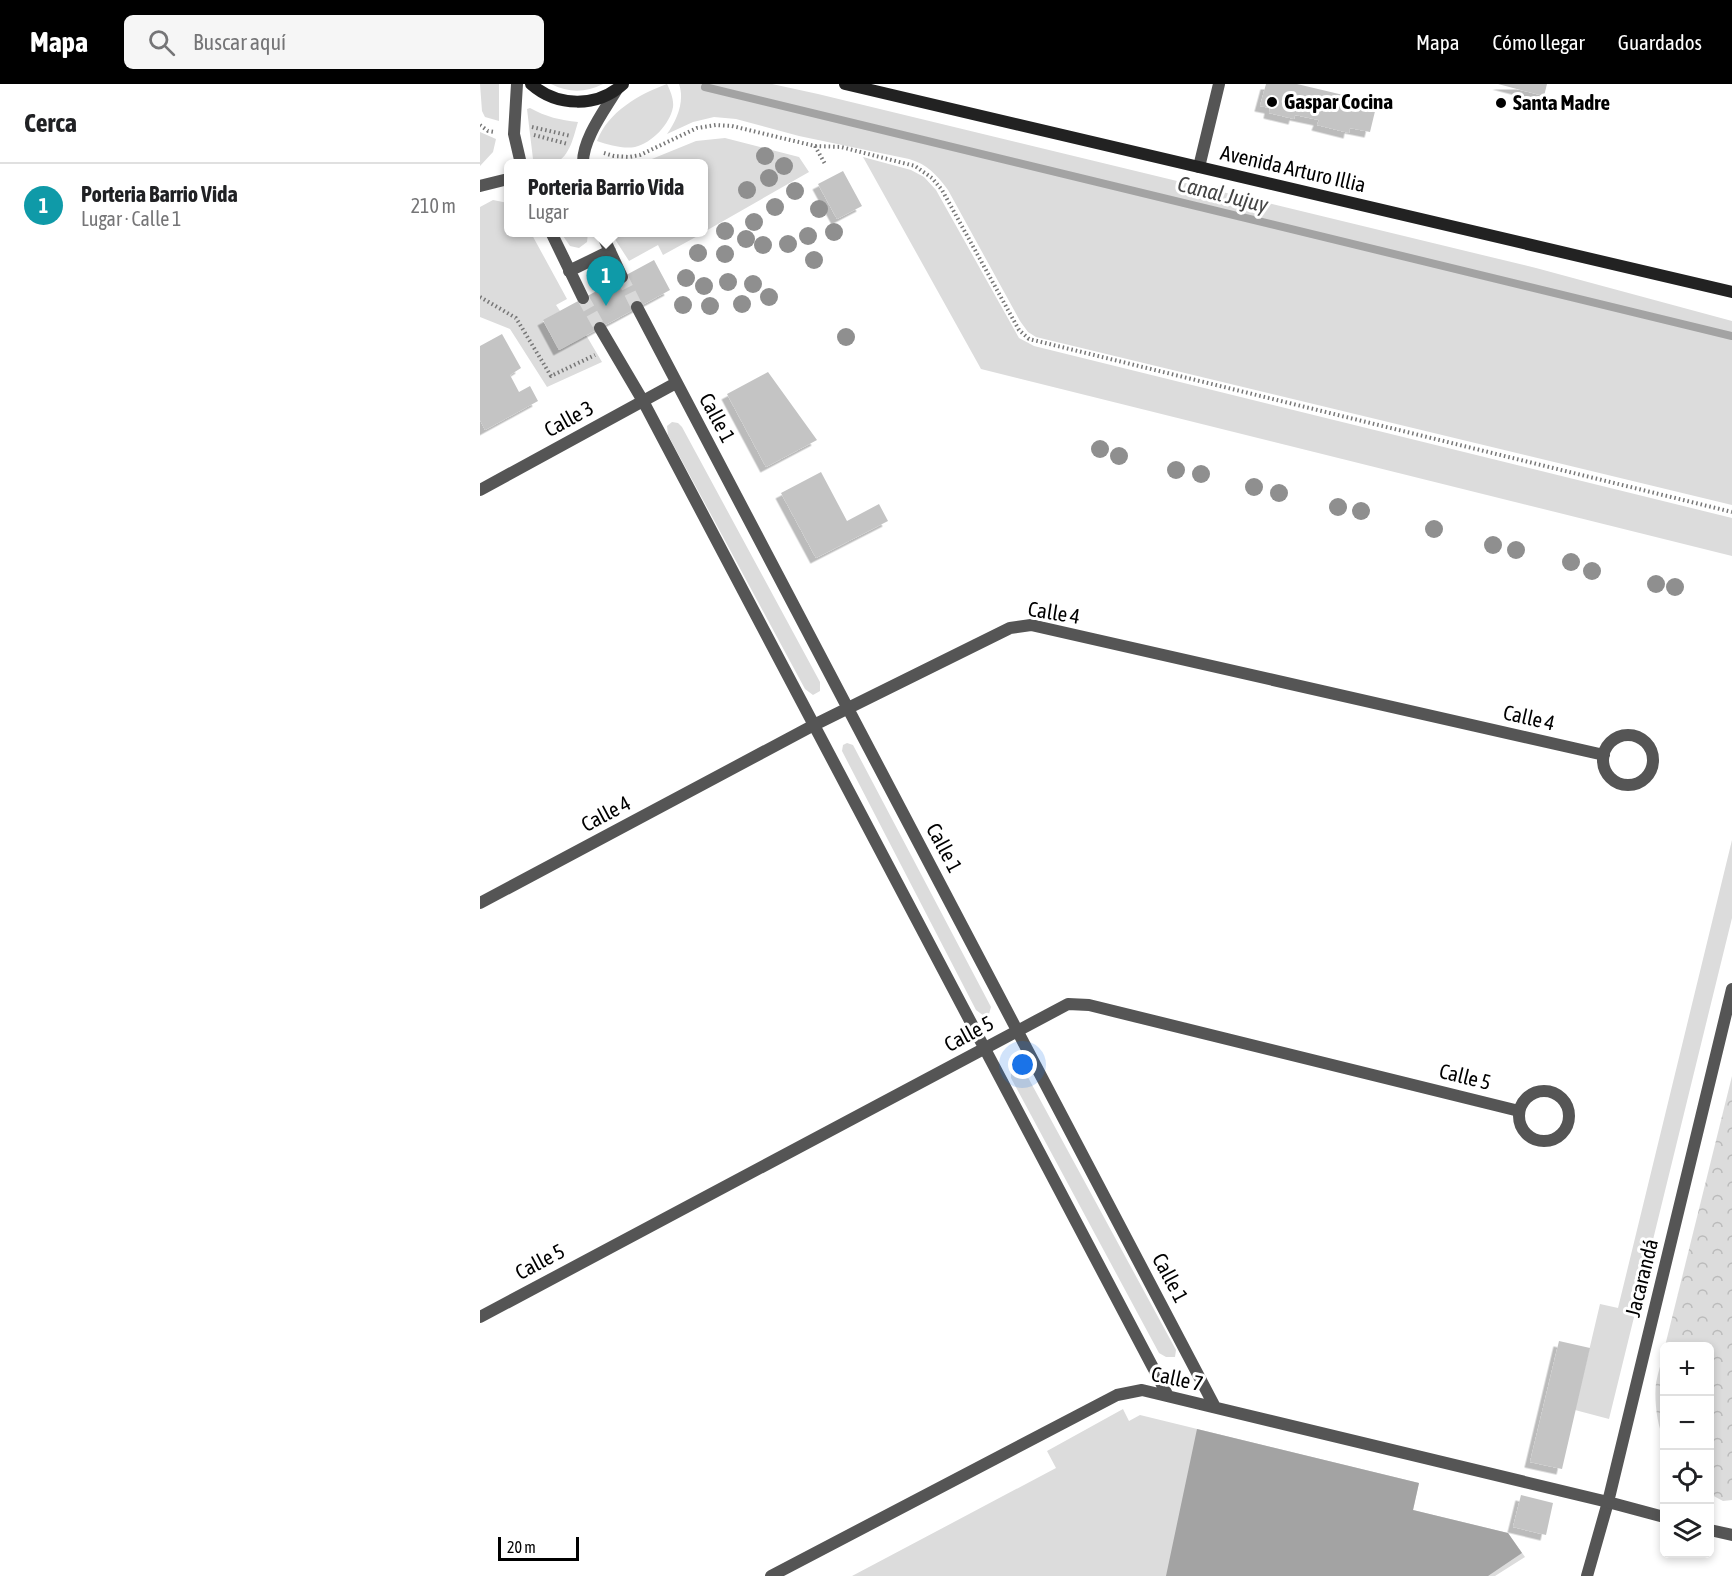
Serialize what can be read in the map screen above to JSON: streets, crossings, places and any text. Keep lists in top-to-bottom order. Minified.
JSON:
{"streets":{"main road":["Avenida Arturo Illia"],"street":["Calle 1","Calle 3","Calle 4","Calle 5","Jacarandá","Calle 7"]},"crossings":[["Calle 1","Calle 3"],["Calle 1","Calle 4"],["Calle 1","Calle 5"],["Calle 1","Calle 7"],["Jacarandá","Calle 7"]],"water":["Canal Jujuy"],"places":["Gaspar Cocina","Santa Madre"],"scale_bar":"20 m","page":{"header":"Mapa","search":"Buscar aquí","nav":["Mapa","Cómo llegar","Guardados"],"heading":"Cerca","popup":["Porteria Barrio Vida","Lugar"],"list":[{"mark":"1","name":"Porteria Barrio Vida","note":"Lugar · Calle 1","value":"210 m"}],"pins":"1","map_buttons":["+","−"],"scale":"20 m"}}
